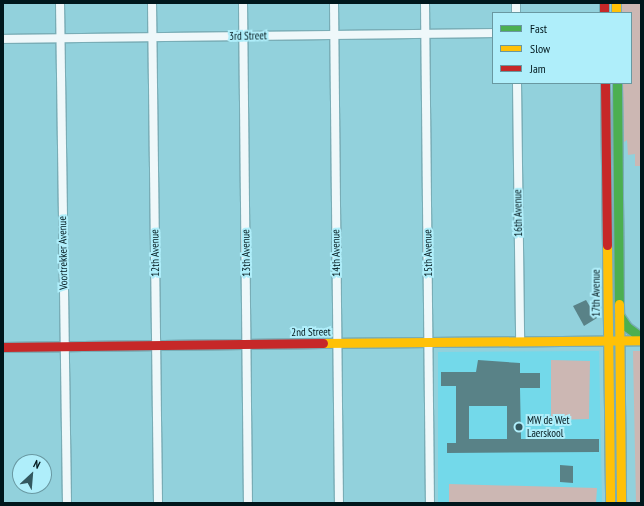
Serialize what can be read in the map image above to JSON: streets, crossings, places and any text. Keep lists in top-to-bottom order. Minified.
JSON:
{"streets":{"main road":["17th Avenue","2nd Street"],"street":["3rd Street","16th Avenue","Voortrekker Avenue","12th Avenue","13th Avenue","14th Avenue","15th Avenue"]},"crossings":[["3rd Street","Voortrekker Avenue"],["3rd Street","12th Avenue"],["3rd Street","13th Avenue"],["3rd Street","14th Avenue"],["3rd Street","15th Avenue"],["16th Avenue","2nd Street"],["Voortrekker Avenue","2nd Street"],["12th Avenue","2nd Street"],["13th Avenue","2nd Street"],["14th Avenue","2nd Street"],["15th Avenue","2nd Street"],["17th Avenue","2nd Street"]],"places":["MW de Wet Laerskool"],"legend":["Fast","Slow","Jam"],"north":"top right"}
